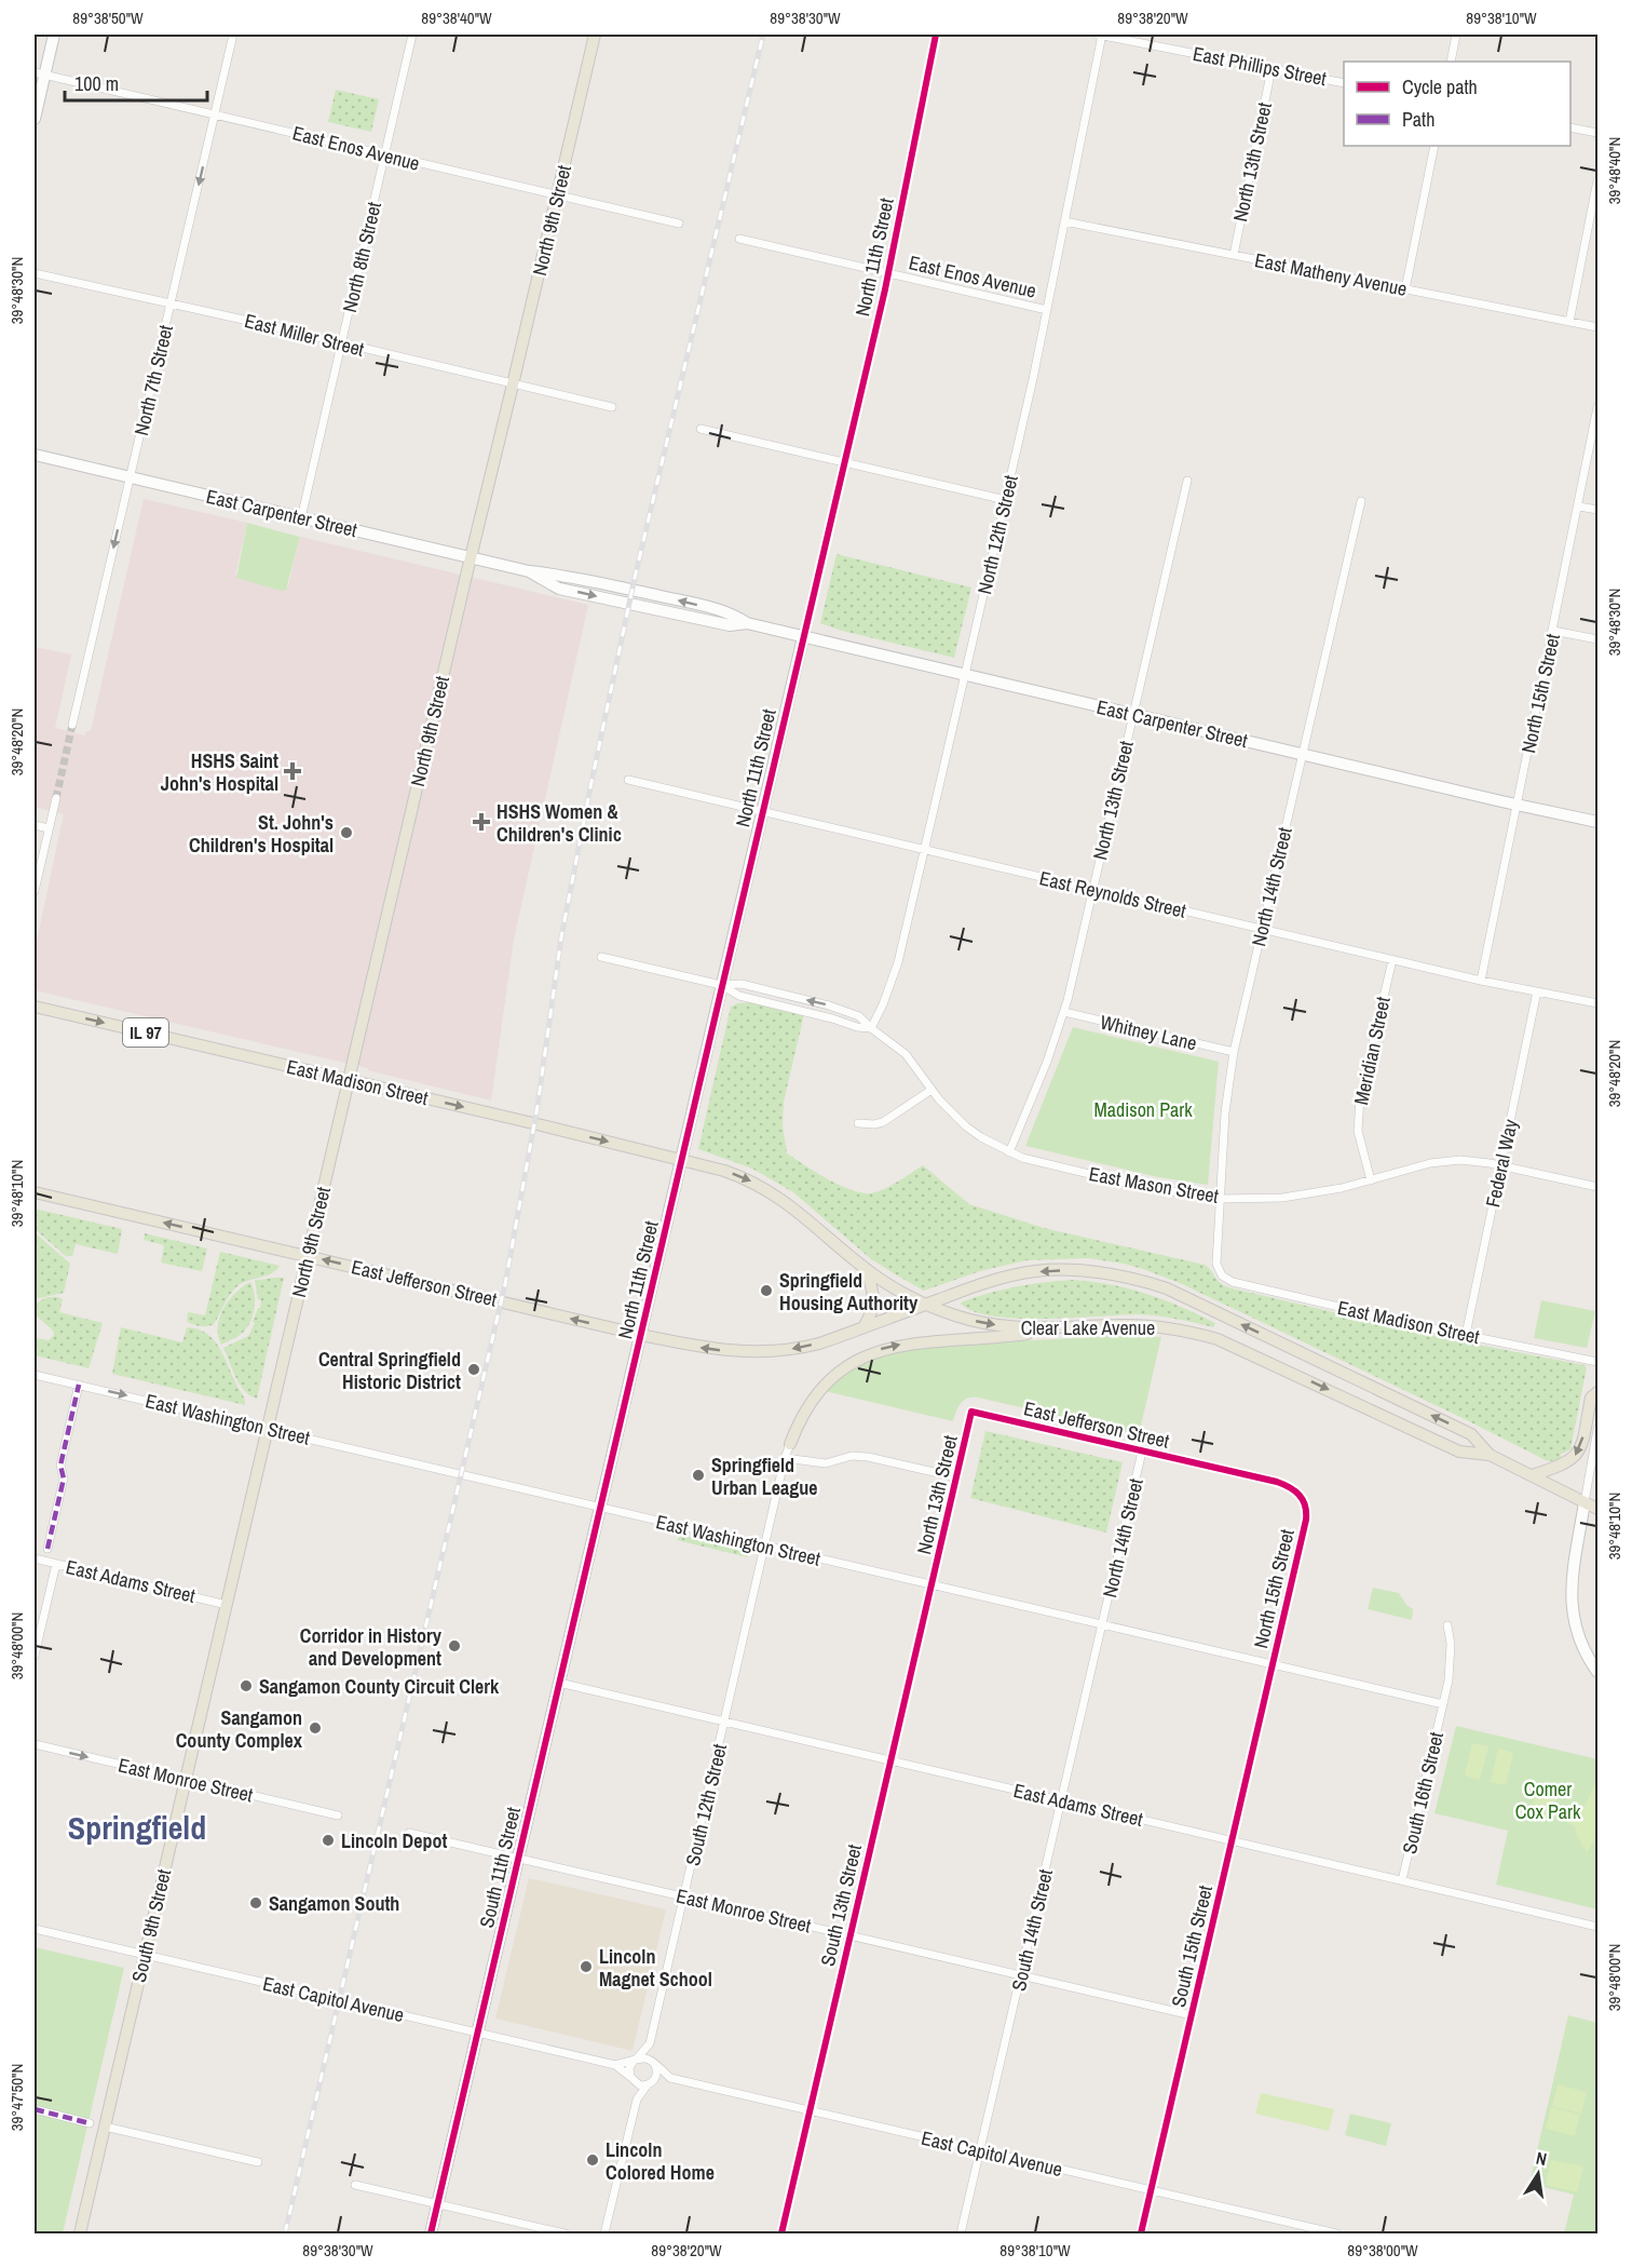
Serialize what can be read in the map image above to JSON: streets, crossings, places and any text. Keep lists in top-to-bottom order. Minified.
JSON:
{"streets":{"main road":["North 9th Street","IL 97","East Madison Street","East Jefferson Street","Clear Lake Avenue","South 9th Street"],"street":["East Phillips Street","East Enos Avenue","North 13th Street","North 8th Street","North 11th Street","East Matheny Avenue","East Miller Street","North 7th Street","East Carpenter Street","North 12th Street","North 15th Street","North 14th Street","East Reynolds Street","Whitney Lane","Meridian Street","Federal Way","East Mason Street","East Washington Street","East Adams Street","East Monroe Street","South 16th Street","South 12th Street","South 11th Street","South 13th Street","South 14th Street","South 15th Street","East Capitol Avenue"]},"crossings":[["East Phillips Street","North 13th Street"],["East Phillips Street","North 12th Street"],["East Enos Avenue","North 9th Street"],["East Enos Avenue","North 8th Street"],["East Enos Avenue","North 11th Street"],["East Enos Avenue","North 7th Street"],["East Enos Avenue","North 12th Street"],["North 13th Street","East Matheny Avenue"],["North 13th Street","East Carpenter Street"],["North 13th Street","East Reynolds Street"],["North 13th Street","Whitney Lane"],["North 13th Street","East Mason Street"],["North 13th Street","East Jefferson Street"],["North 13th Street","East Washington Street"],["North 13th Street","South 13th Street"],["North 9th Street","East Miller Street"],["North 9th Street","East Carpenter Street"],["North 9th Street","East Madison Street"],["North 9th Street","East Jefferson Street"],["North 9th Street","East Washington Street"],["North 9th Street","South 9th Street"],["North 8th Street","East Miller Street"],["North 8th Street","East Carpenter Street"],["North 11th Street","East Carpenter Street"],["North 11th Street","East Reynolds Street"],["North 11th Street","East Madison Street"],["North 11th Street","East Mason Street"],["North 11th Street","East Jefferson Street"],["North 11th Street","East Washington Street"],["North 11th Street","South 11th Street"],["East Matheny Avenue","North 12th Street"],["East Miller Street","North 7th Street"],["North 7th Street","East Carpenter Street"],["East Carpenter Street","North 12th Street"],["East Carpenter Street","North 15th Street"],["East Carpenter Street","North 14th Street"],["North 12th Street","East Reynolds Street"],["North 12th Street","East Mason Street"],["North 15th Street","East Reynolds Street"],["North 15th Street","East Jefferson Street"],["North 15th Street","East Washington Street"],["North 15th Street","South 15th Street"],["North 14th Street","East Reynolds Street"],["North 14th Street","Whitney Lane"],["North 14th Street","East Madison Street"],["North 14th Street","East Mason Street"],["North 14th Street","East Jefferson Street"],["North 14th Street","East Washington Street"],["North 14th Street","South 14th Street"],["East Reynolds Street","Meridian Street"],["East Reynolds Street","Federal Way"],["Meridian Street","East Mason Street"],["East Madison Street","Federal Way"],["East Madison Street","East Jefferson Street"],["East Madison Street","Clear Lake Avenue"],["Federal Way","East Mason Street"],["East Jefferson Street","Clear Lake Avenue"],["East Washington Street","South 16th Street"],["East Washington Street","South 12th Street"],["East Washington Street","South 11th Street"],["East Washington Street","South 13th Street"],["East Washington Street","South 9th Street"],["East Washington Street","South 14th Street"],["East Washington Street","South 15th Street"],["East Adams Street","South 16th Street"],["East Adams Street","South 12th Street"],["East Adams Street","South 11th Street"],["East Adams Street","South 13th Street"],["East Adams Street","South 9th Street"],["East Adams Street","South 14th Street"],["East Adams Street","South 15th Street"],["East Monroe Street","South 12th Street"],["East Monroe Street","South 11th Street"],["East Monroe Street","South 13th Street"],["East Monroe Street","South 9th Street"],["East Monroe Street","South 14th Street"],["East Monroe Street","South 15th Street"],["South 12th Street","East Capitol Avenue"],["South 11th Street","East Capitol Avenue"],["South 13th Street","East Capitol Avenue"],["South 9th Street","East Capitol Avenue"],["South 14th Street","East Capitol Avenue"],["South 15th Street","East Capitol Avenue"]],"one_way":["North 7th Street","East Madison Street","East Jefferson Street"],"districts":["Springfield"],"parks":["Madison Park","Comer Cox Park"],"places":{"health":["HSHS Saint John's Hospital","HSHS Women & Children's Clinic"],"other":["St. John's Children's Hospital","Springfield Housing Authority","Central Springfield Historic District","Springfield Urban League","Corridor in History and Development","Sangamon County Circuit Clerk","Sangamon County Complex","Lincoln Depot","Sangamon South","Lincoln Magnet School","Lincoln Colored Home"]},"legend":["Cycle path","Path"],"scale_bar":"100 m","north":"top","coordinates":["89°38'50\"W","89°38'40\"W","89°38'30\"W","89°38'20\"W","89°38'10\"W","39°48'40\"N","39°48'30\"N","39°48'20\"N","39°48'10\"N","39°48'00\"N","39°47'50\"N","89°38'00\"W"]}
